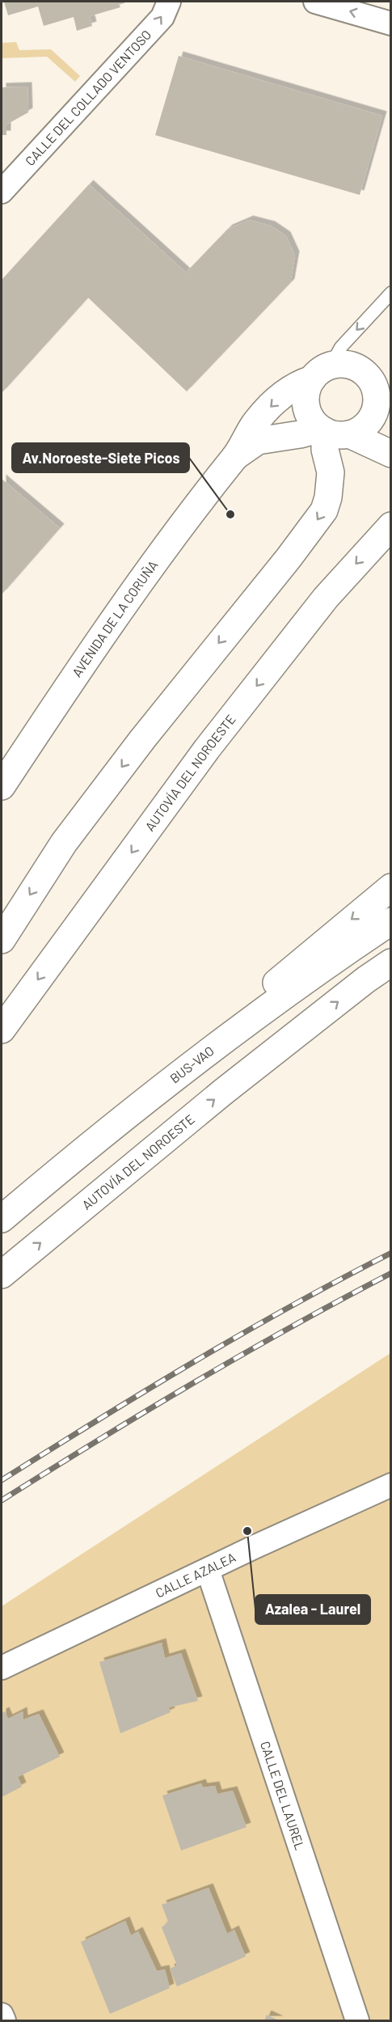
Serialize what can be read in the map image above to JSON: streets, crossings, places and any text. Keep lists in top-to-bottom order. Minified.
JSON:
{"streets":{"main road":["AVENIDA DE LA CORUÑA","AUTOVÍA DEL NOROESTE","BUS-VAO"],"street":["CALLE DEL COLLADO VENTOSO","CALLE AZALEA","CALLE DEL LAUREL"]},"crossings":[["CALLE AZALEA","CALLE DEL LAUREL"]],"one_way":["CALLE DEL COLLADO VENTOSO"],"places":["Av.Noroeste-Siete Picos","Azalea - Laurel"]}
